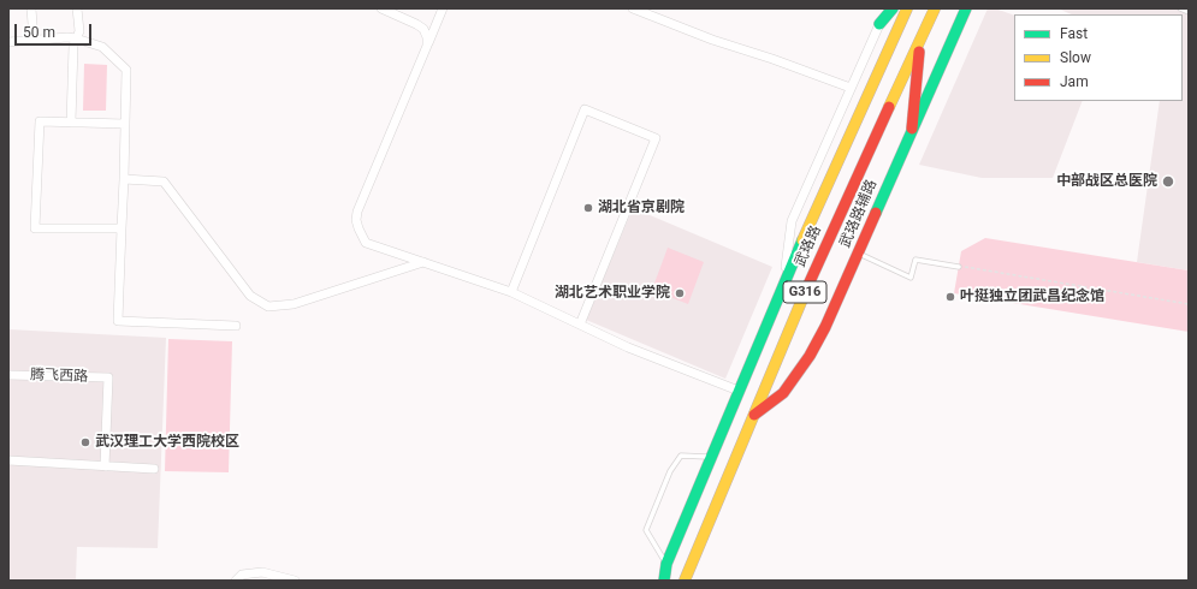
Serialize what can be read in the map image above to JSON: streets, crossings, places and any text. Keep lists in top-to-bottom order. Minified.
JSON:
{"streets":{"main road":["武珞路辅路","武珞路","G316"],"street":["腾飞西路"]},"crossings":[["武珞路辅路","武珞路"]],"places":["中部战区总医院","湖北省京剧院","湖北艺术职业学院","叶挺独立团武昌纪念馆","武汉理工大学西院校区"],"legend":["Fast","Slow","Jam"],"scale_bar":"50 m"}
